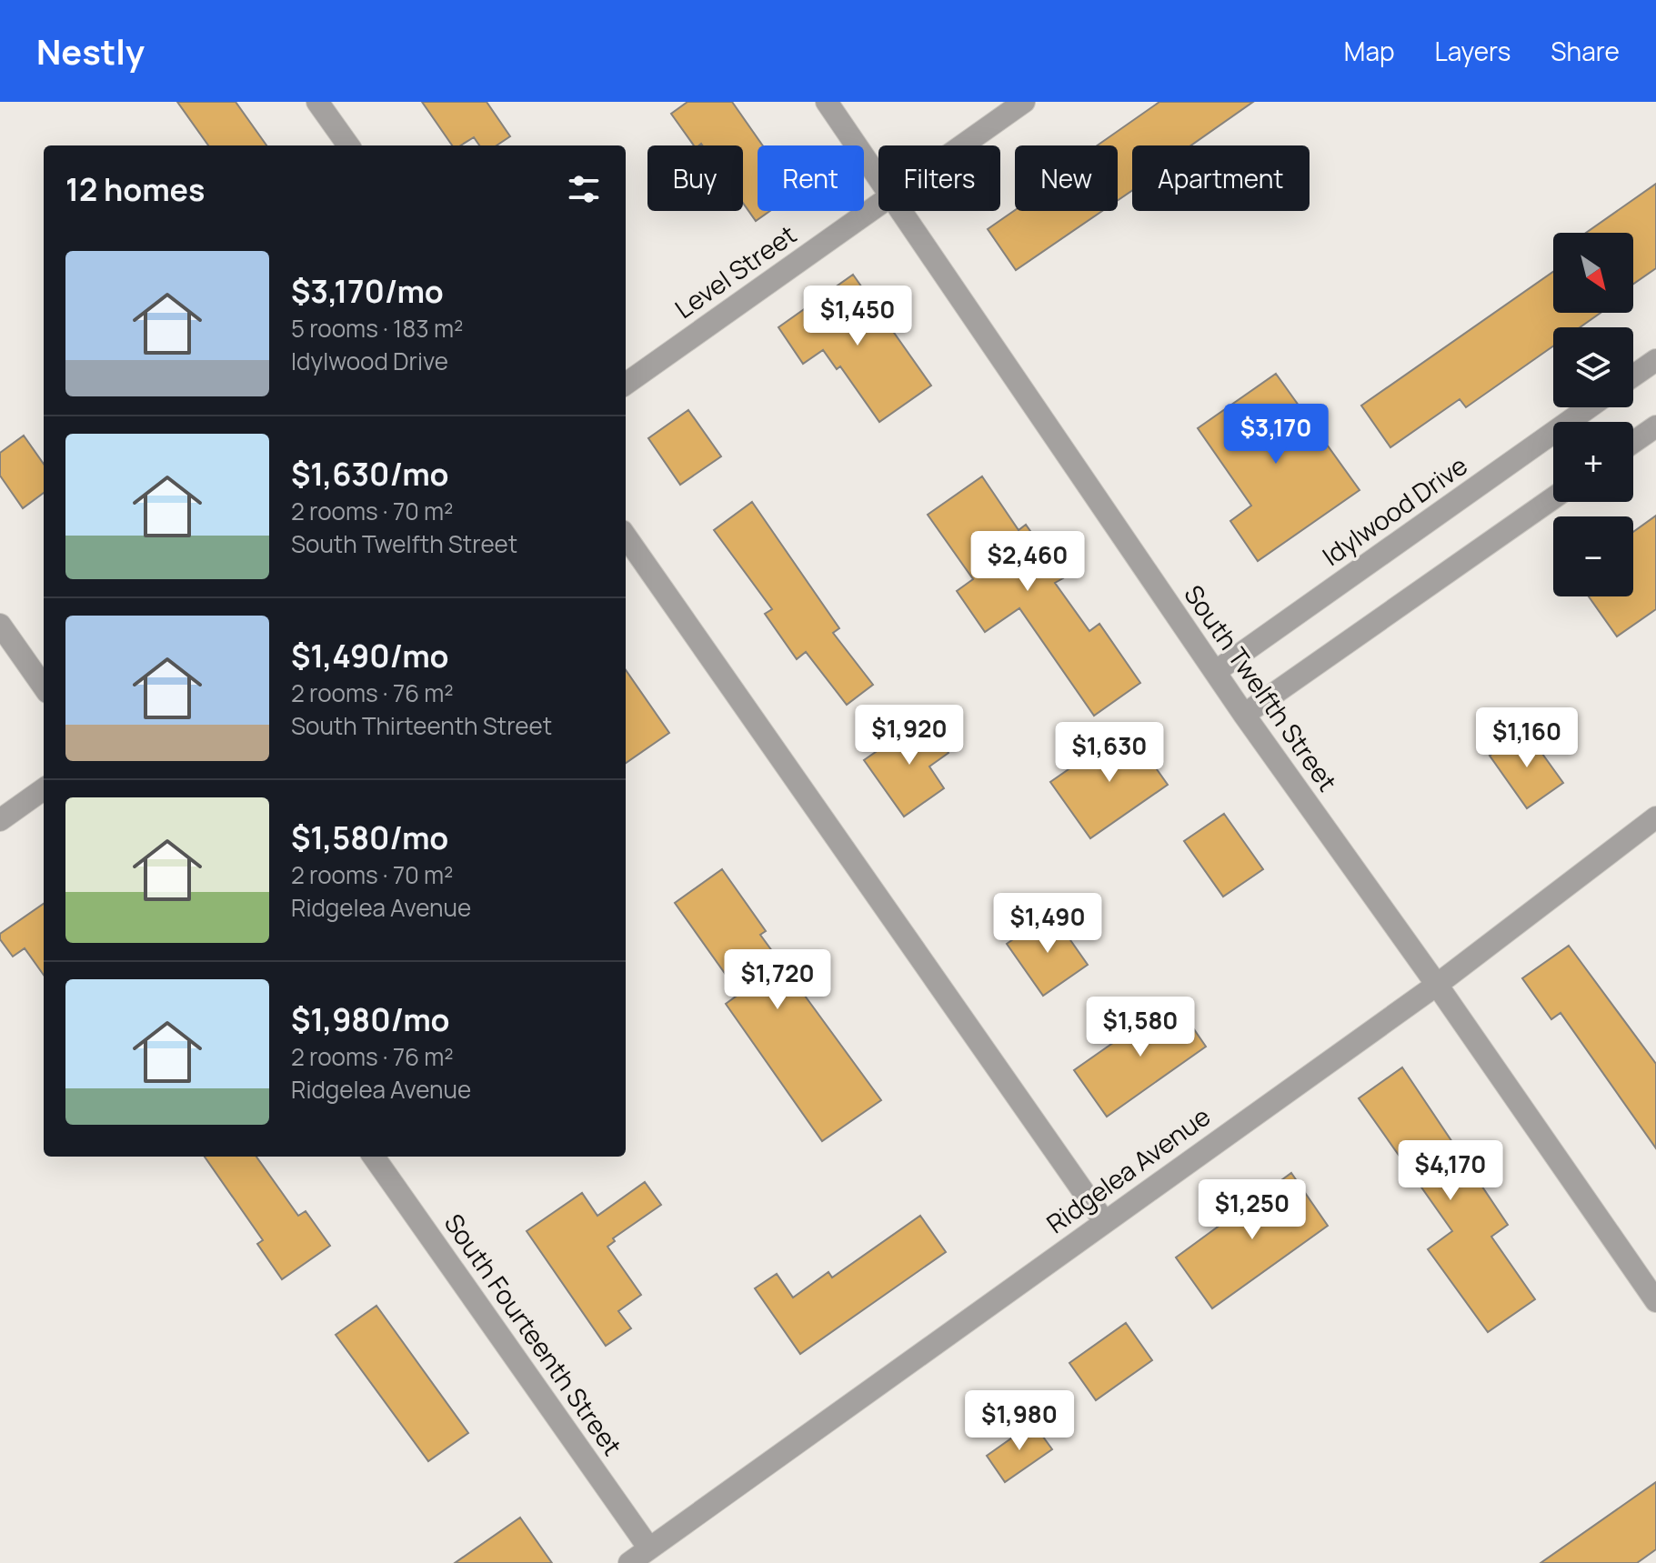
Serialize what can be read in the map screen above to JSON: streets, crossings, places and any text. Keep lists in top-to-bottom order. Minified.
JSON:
{"streets":{"street":["Level Street","Idylwood Drive","South Twelfth Street","Ridgelea Avenue","South Fourteenth Street"]},"crossings":[["Idylwood Drive","South Twelfth Street"],["South Twelfth Street","Ridgelea Avenue"],["Ridgelea Avenue","South Fourteenth Street"]],"north":"bottom right","page":{"header":"Nestly","nav":["Map","Layers","Share"],"chip":["Buy","Rent","Filters","New","Apartment"],"heading":"12 homes","map_buttons":["+","−"],"list":[{"name":"$3,170/mo","note":"5 rooms · 183 m² · Idylwood Drive"},{"name":"$1,630/mo","note":"2 rooms · 70 m² · South Twelfth Street"},{"name":"$1,490/mo","note":"2 rooms · 76 m² · South Thirteenth Street"},{"name":"$1,580/mo","note":"2 rooms · 70 m² · Ridgelea Avenue"},{"name":"$1,980/mo","note":"2 rooms · 76 m² · Ridgelea Avenue"}],"price":["$1,450","$3,170","$2,460","$1,920","$1,160","$1,630","$1,490","$1,720","$1,580","$4,170","$1,250","$1,980"]}}
